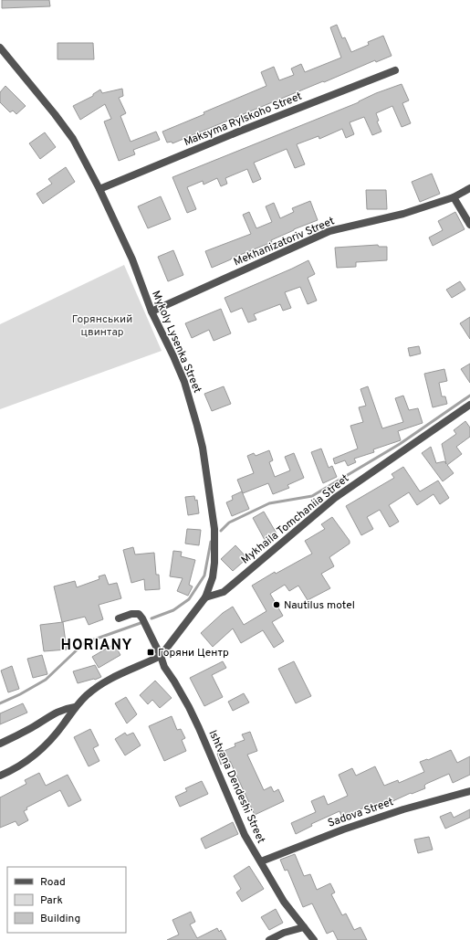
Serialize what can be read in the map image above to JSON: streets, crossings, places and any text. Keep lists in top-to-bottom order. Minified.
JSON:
{"streets":{"street":["Maksyma Rylskoho Street","Mekhanizatoriv Street","Mykoly Lysenka Street","Mykhaila Tomchaniia Street","Ishtvana Dendeshi Street","Sadova Street"]},"crossings":[["Maksyma Rylskoho Street","Mykoly Lysenka Street"],["Mekhanizatoriv Street","Mykoly Lysenka Street"],["Mykoly Lysenka Street","Mykhaila Tomchaniia Street"],["Mykoly Lysenka Street","Ishtvana Dendeshi Street"],["Ishtvana Dendeshi Street","Sadova Street"]],"districts":["HORIANY"],"parks":["Горянський цвинтар"],"places":{"other":["Nautilus motel"],"transit":["Горяни Центр"]},"legend":["Road","Park","Building"]}
